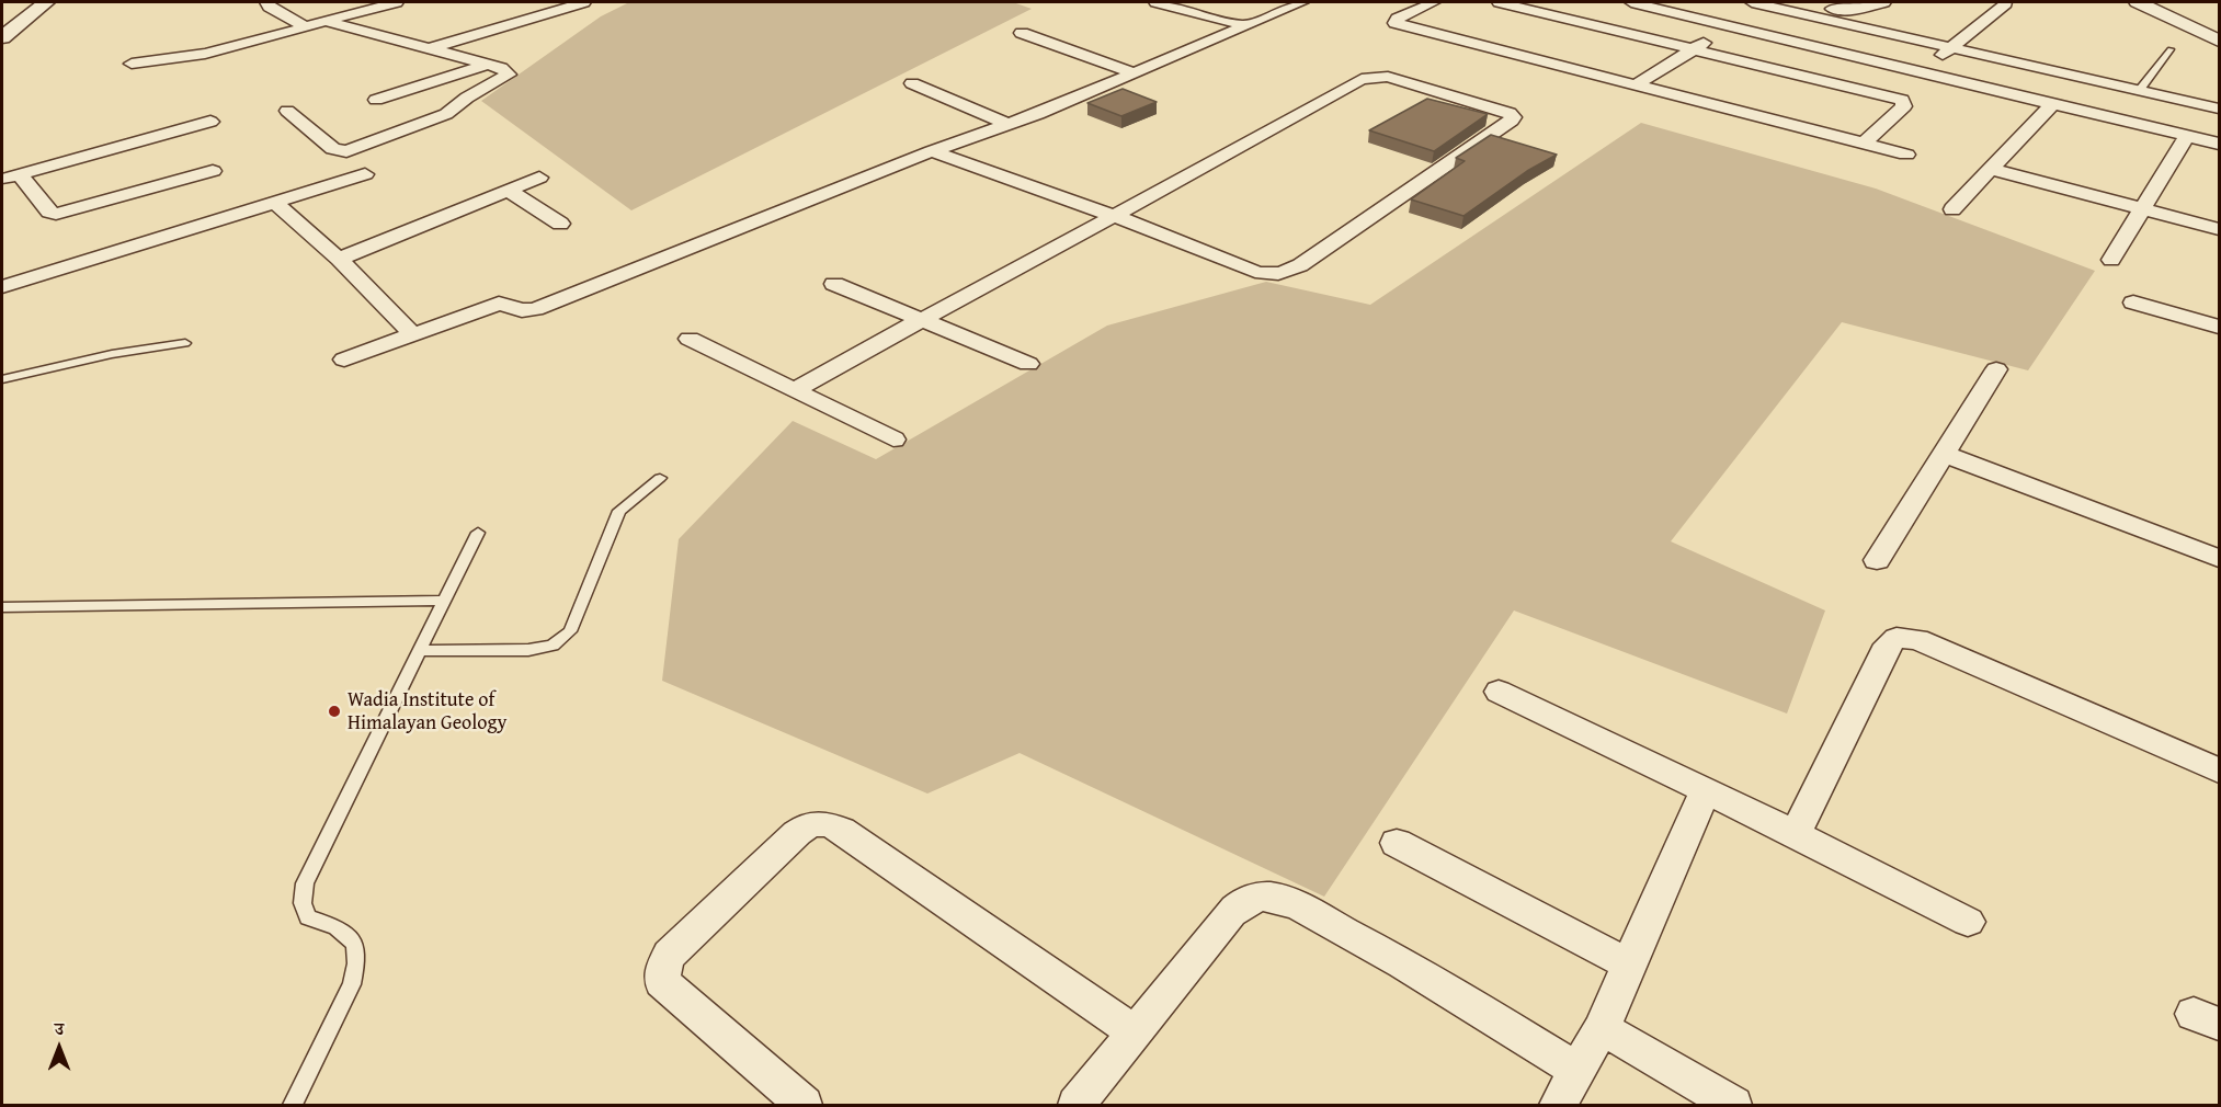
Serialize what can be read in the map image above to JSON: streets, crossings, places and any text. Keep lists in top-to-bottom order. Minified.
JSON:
{"places":["Wadia Institute of Himalayan Geology"],"north":"top"}
